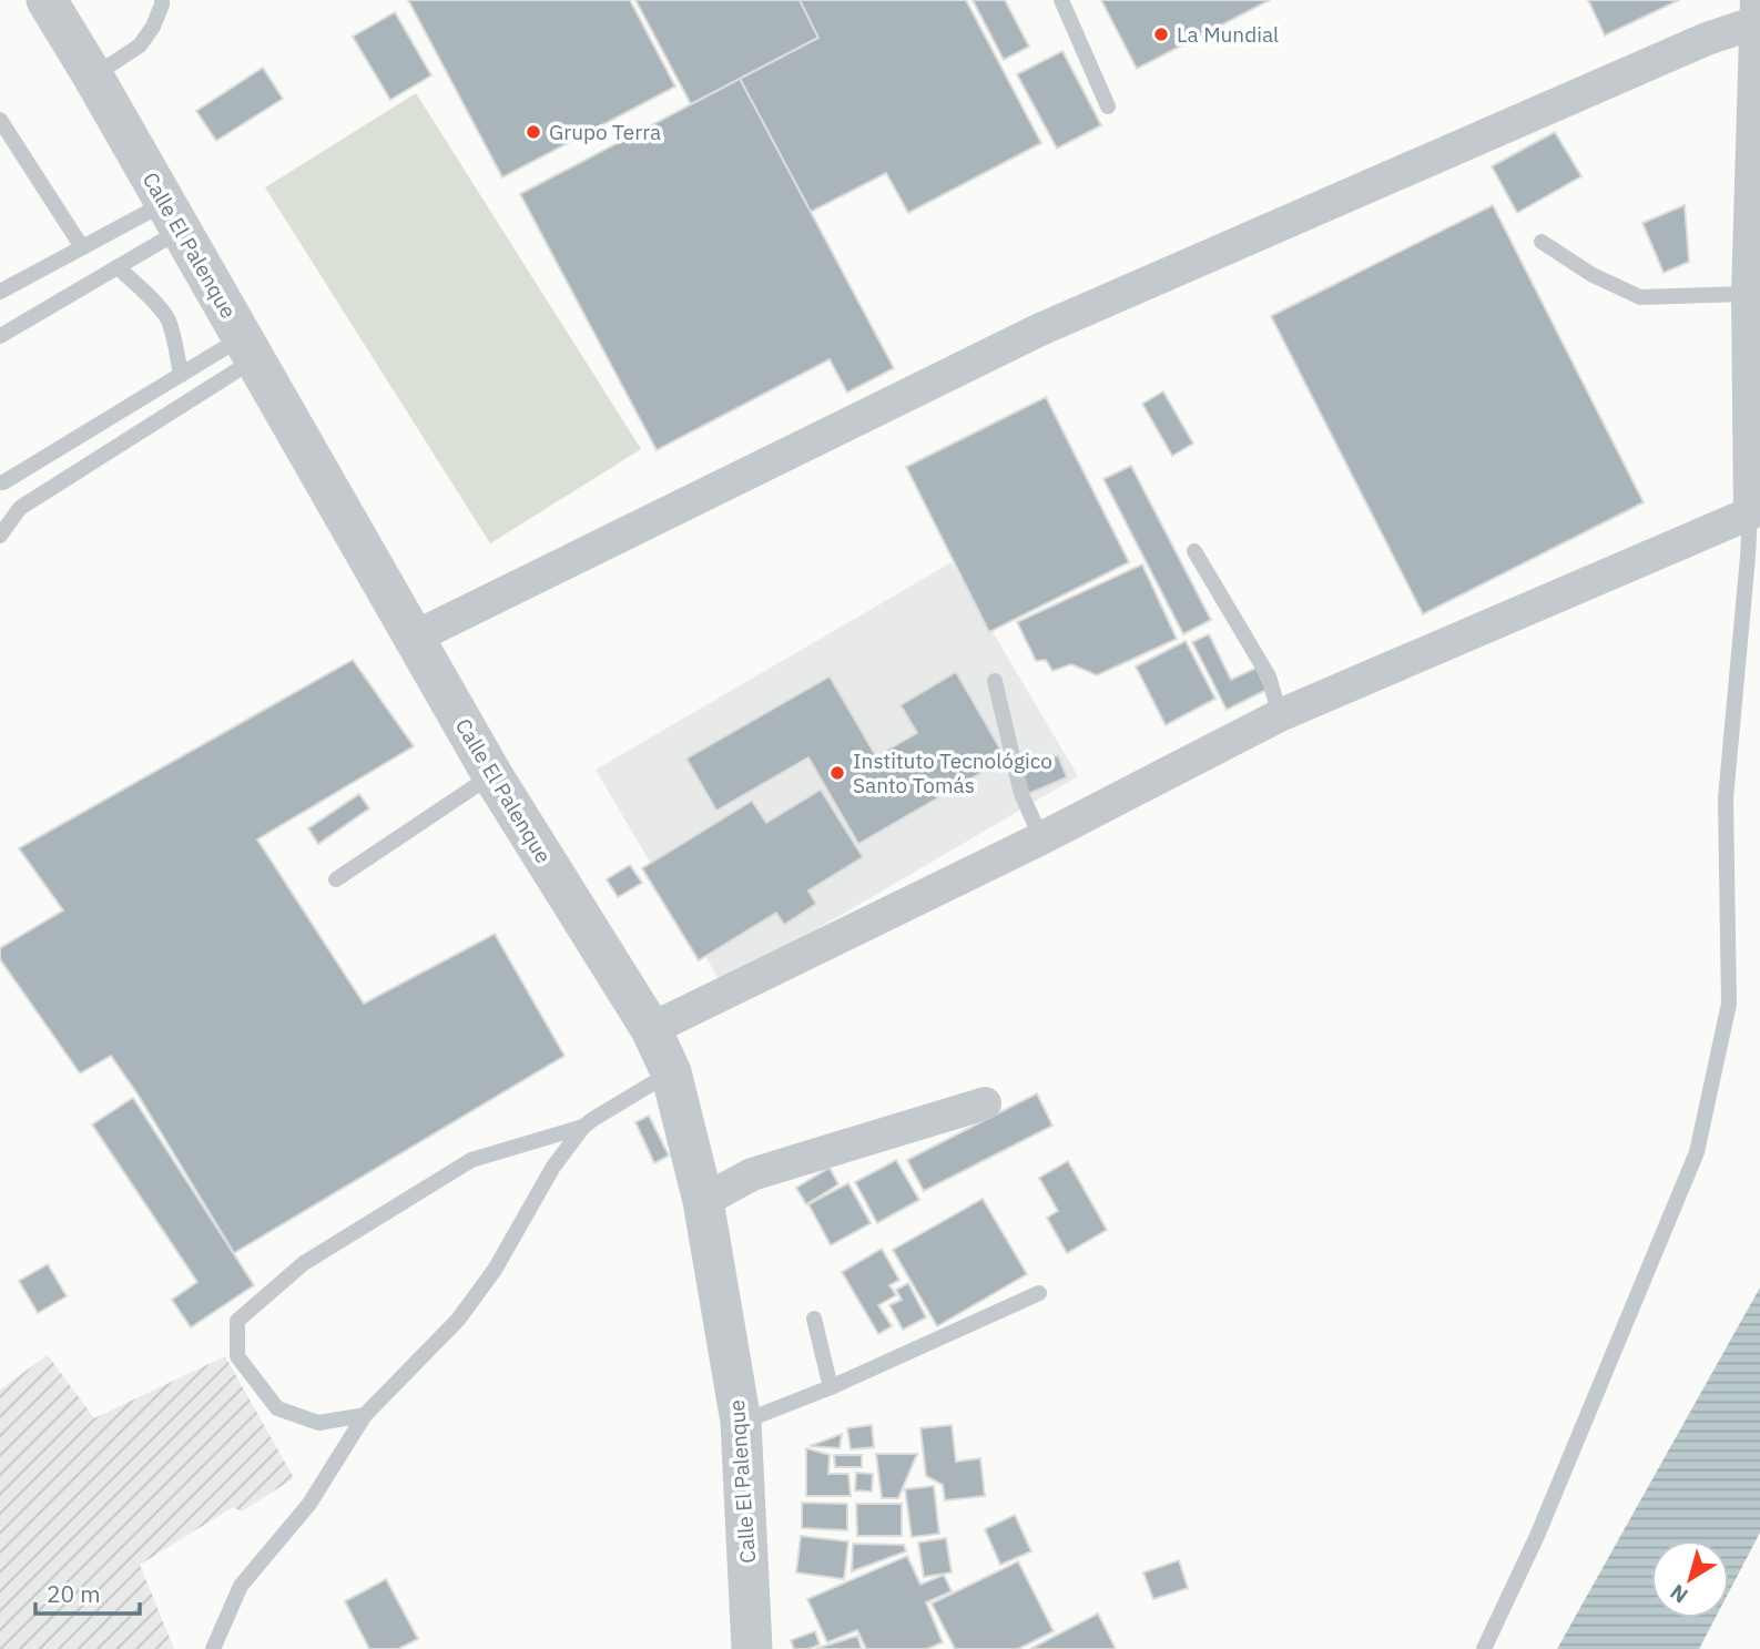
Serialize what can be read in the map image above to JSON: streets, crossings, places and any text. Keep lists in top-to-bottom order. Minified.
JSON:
{"streets":{"street":["Calle El Palenque"]},"places":["La Mundial","Grupo Terra","Instituto Tecnológico Santo Tomás"],"scale_bar":"20 m","north":"bottom left"}
